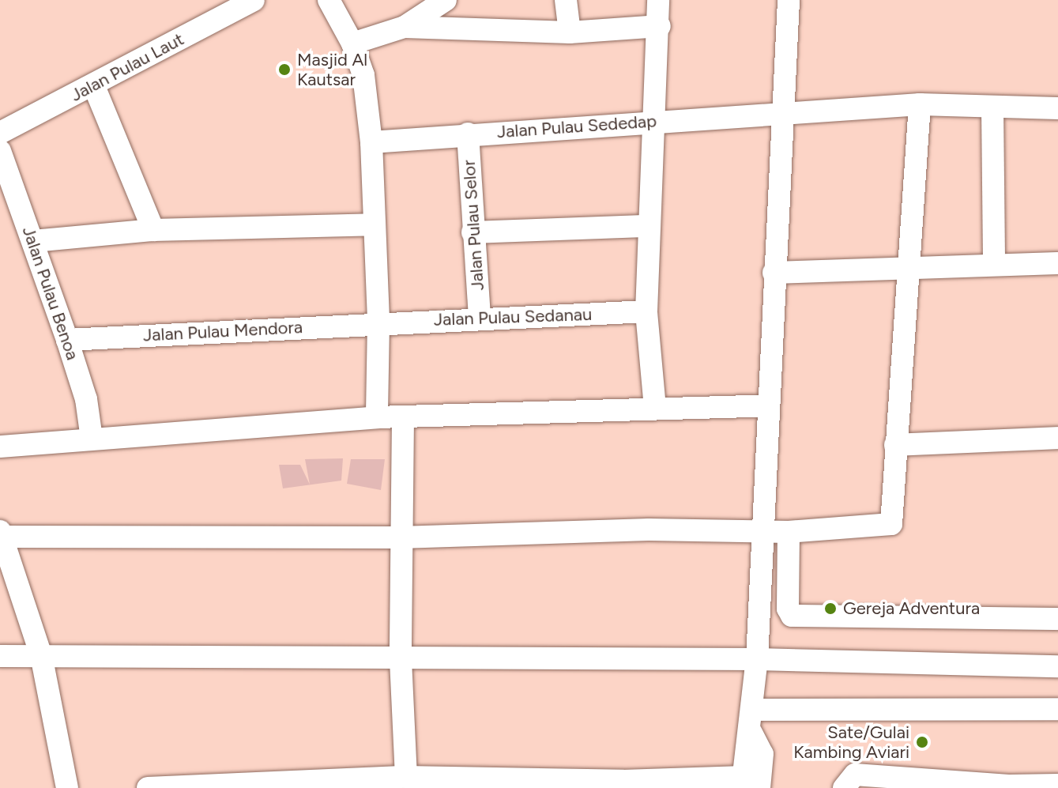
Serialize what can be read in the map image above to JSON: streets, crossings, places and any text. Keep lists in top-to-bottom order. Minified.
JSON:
{"streets":{"street":["Jalan Pulau Laut","Jalan Pulau Sededap","Jalan Pulau Selor","Jalan Pulau Benoa","Jalan Pulau Sedanau","Jalan Pulau Mendora"]},"crossings":[["Jalan Pulau Sededap","Jalan Pulau Selor"],["Jalan Pulau Selor","Jalan Pulau Sedanau"],["Jalan Pulau Benoa","Jalan Pulau Mendora"],["Jalan Pulau Sedanau","Jalan Pulau Mendora"]],"places":["Masjid Al Kautsar","Gereja Adventura","Sate/Gulai Kambing Aviari"]}
